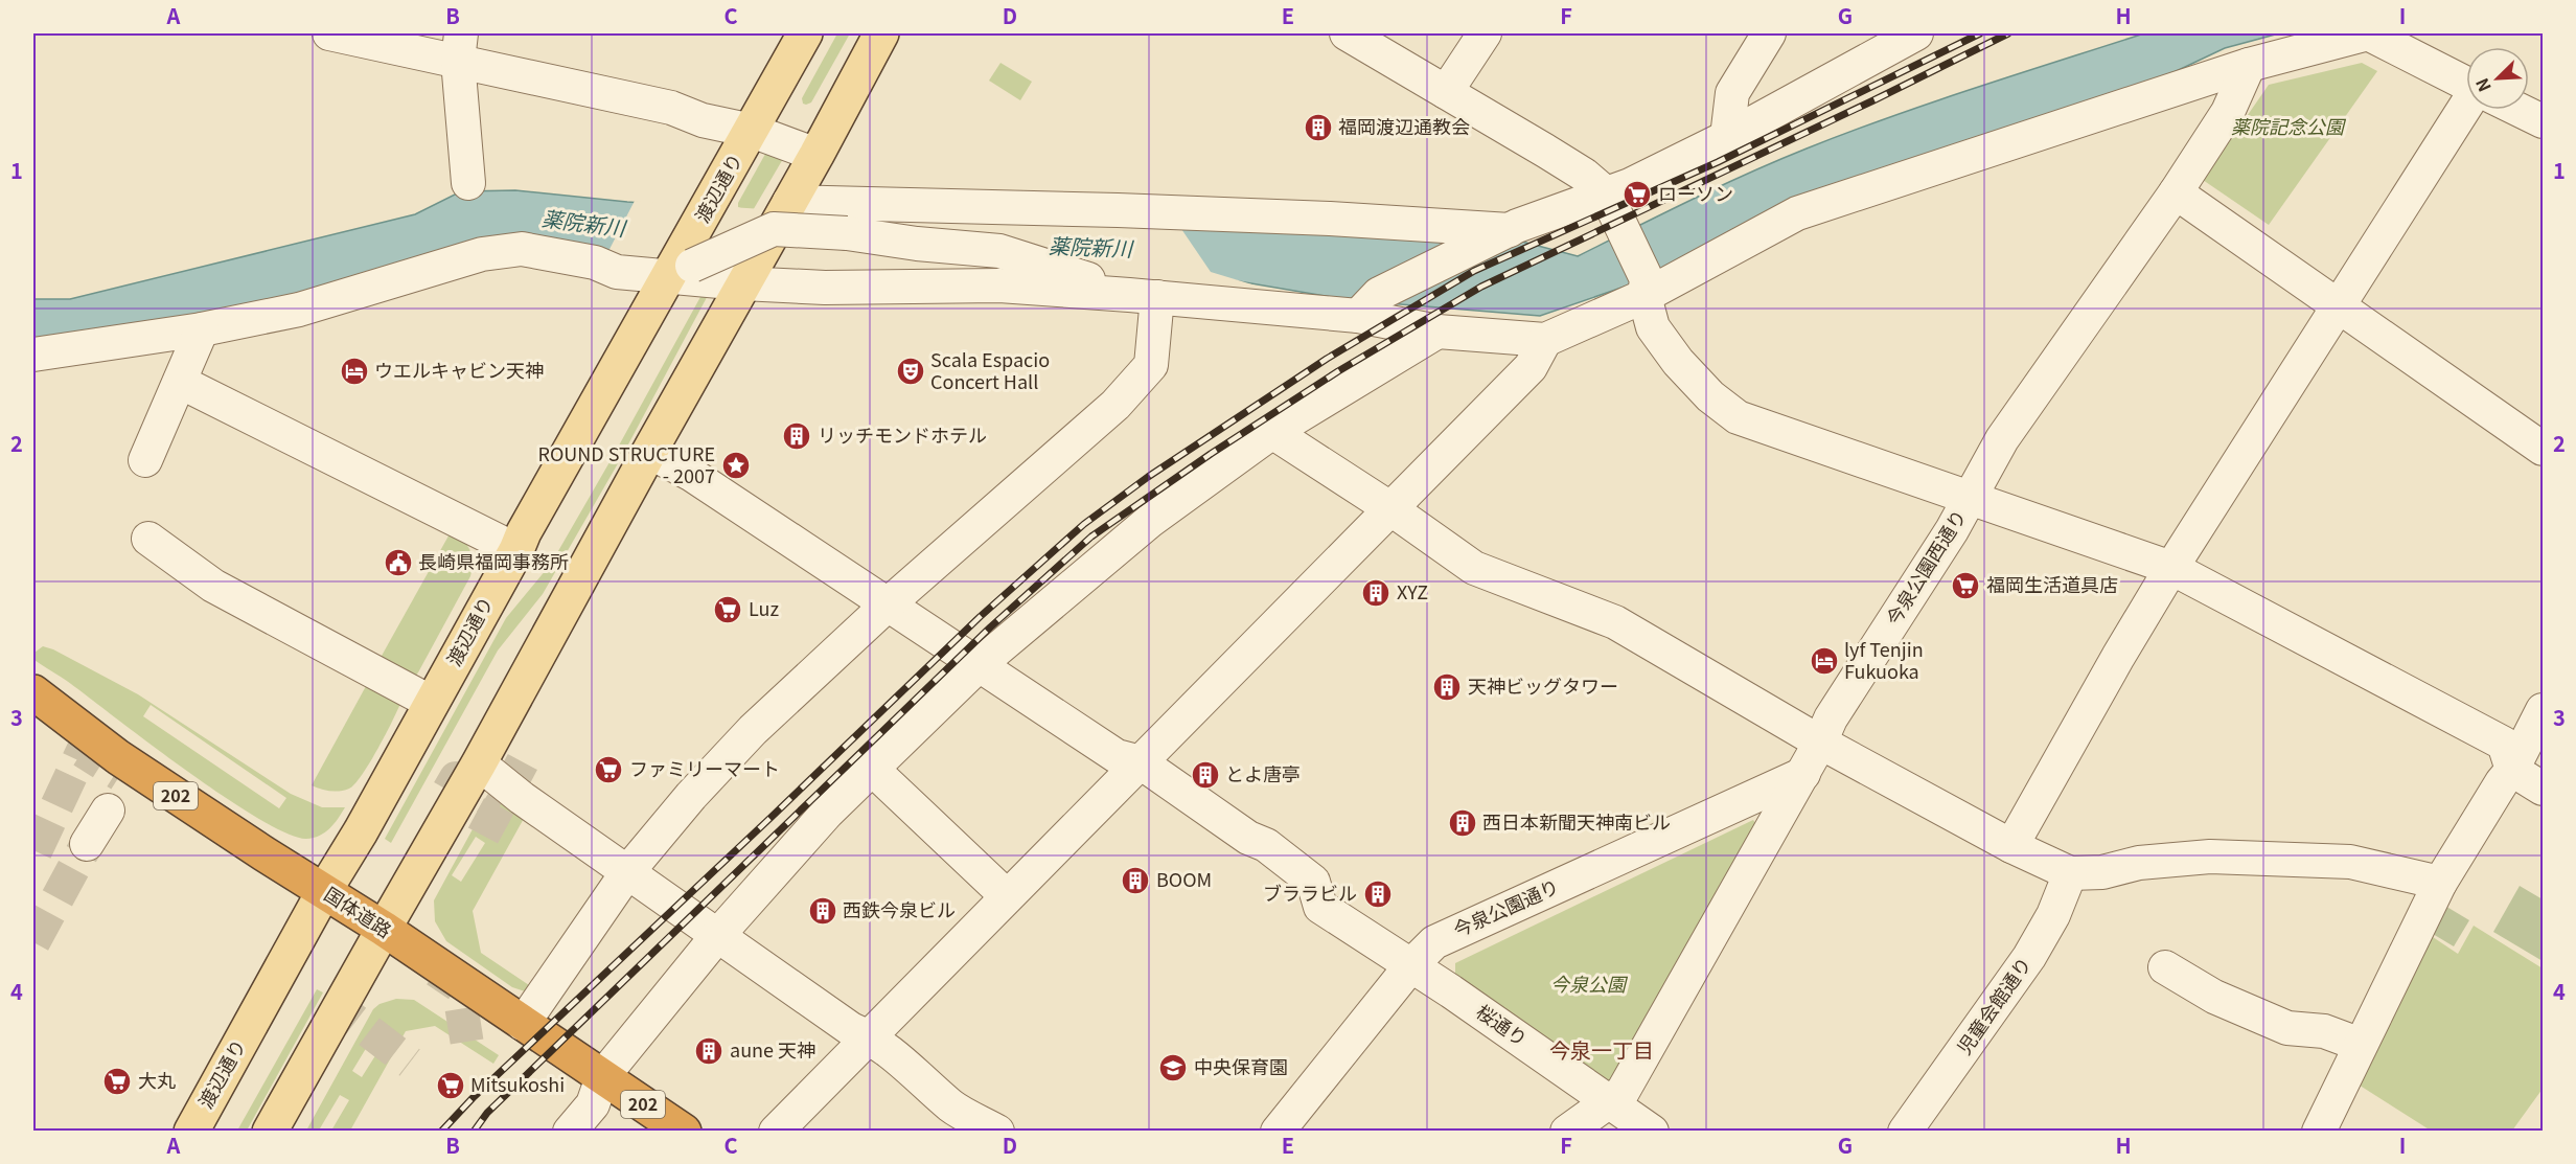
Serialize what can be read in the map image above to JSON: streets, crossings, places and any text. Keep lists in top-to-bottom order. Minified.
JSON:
{"streets":{"highway":["202","国体道路"],"main road":["渡辺通り"],"street":["今泉公園西通り","今泉公園通り","児童会館通り","桜通り"]},"crossings":[["渡辺通り","国体道路"],["今泉公園西通り","今泉公園通り"],["今泉公園西通り","桜通り"],["今泉公園通り","桜通り"]],"districts":["今泉一丁目"],"water":["薬院新川"],"parks":["薬院記念公園","今泉公園"],"places":{"building":["福岡渡辺通教会","リッチモンドホテル","XYZ","天神ビッグタワー","とよ唐亭","西日本新聞天神南ビル","BOOM","ブララビル","西鉄今泉ビル","aune 天神"],"supermarket":["ローソン","福岡生活道具店","Luz","ファミリーマート","大丸","Mitsukoshi"],"hotel":["ウエルキャビン天神","lyf Tenjin Fukuoka"],"theatre":["Scala Espacio Concert Hall"],"place":["ROUND STRUCTURE - 2007"],"public building":["長崎県福岡事務所"],"school or university":["中央保育園"]},"north":"bottom left","grid":{"columns":["A","B","C","D","E","F","G","H","I"],"rows":["1","2","3","4"]}}
